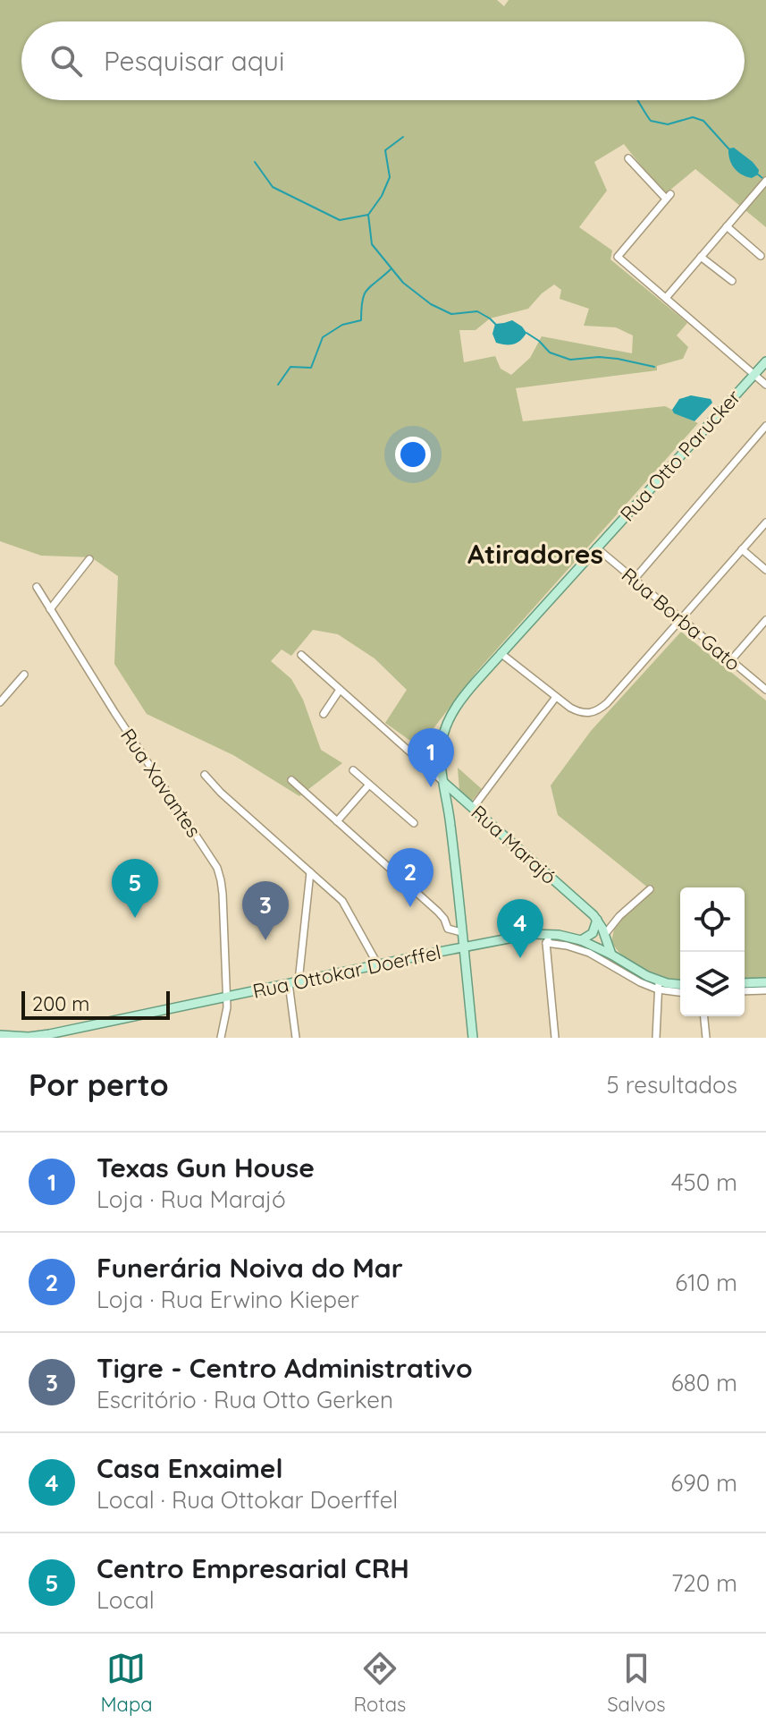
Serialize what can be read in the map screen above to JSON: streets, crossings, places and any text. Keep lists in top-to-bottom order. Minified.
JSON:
{"streets":{"main road":["Rua Otto Parucker","Rua Marajó","Rua Ottokar Doerffel"],"street":["Rua Borba Gato","Rua Xavantes"]},"crossings":[["Rua Otto Parucker","Rua Borba Gato"],["Rua Otto Parucker","Rua Marajó"],["Rua Otto Parucker","Rua Ottokar Doerffel"],["Rua Xavantes","Rua Ottokar Doerffel"],["Rua Marajó","Rua Ottokar Doerffel"]],"districts":["Atiradores"],"scale_bar":"200 m","page":{"search":"Pesquisar aqui","pins":["1","2","5","3","4"],"scale":"200 m","heading":["Por perto","5 resultados"],"list":[{"mark":"1","name":"Texas Gun House","note":"Loja · Rua Marajó","value":"450 m"},{"mark":"2","name":"Funerária Noiva do Mar","note":"Loja · Rua Erwino Kieper","value":"610 m"},{"mark":"3","name":"Tigre - Centro Administrativo","note":"Escritório · Rua Otto Gerken","value":"680 m"},{"mark":"4","name":"Casa Enxaimel","note":"Local · Rua Ottokar Doerffel","value":"690 m"},{"mark":"5","name":"Centro Empresarial CRH","note":"Local","value":"720 m"}],"nav":["Mapa","Rotas","Salvos"]}}
